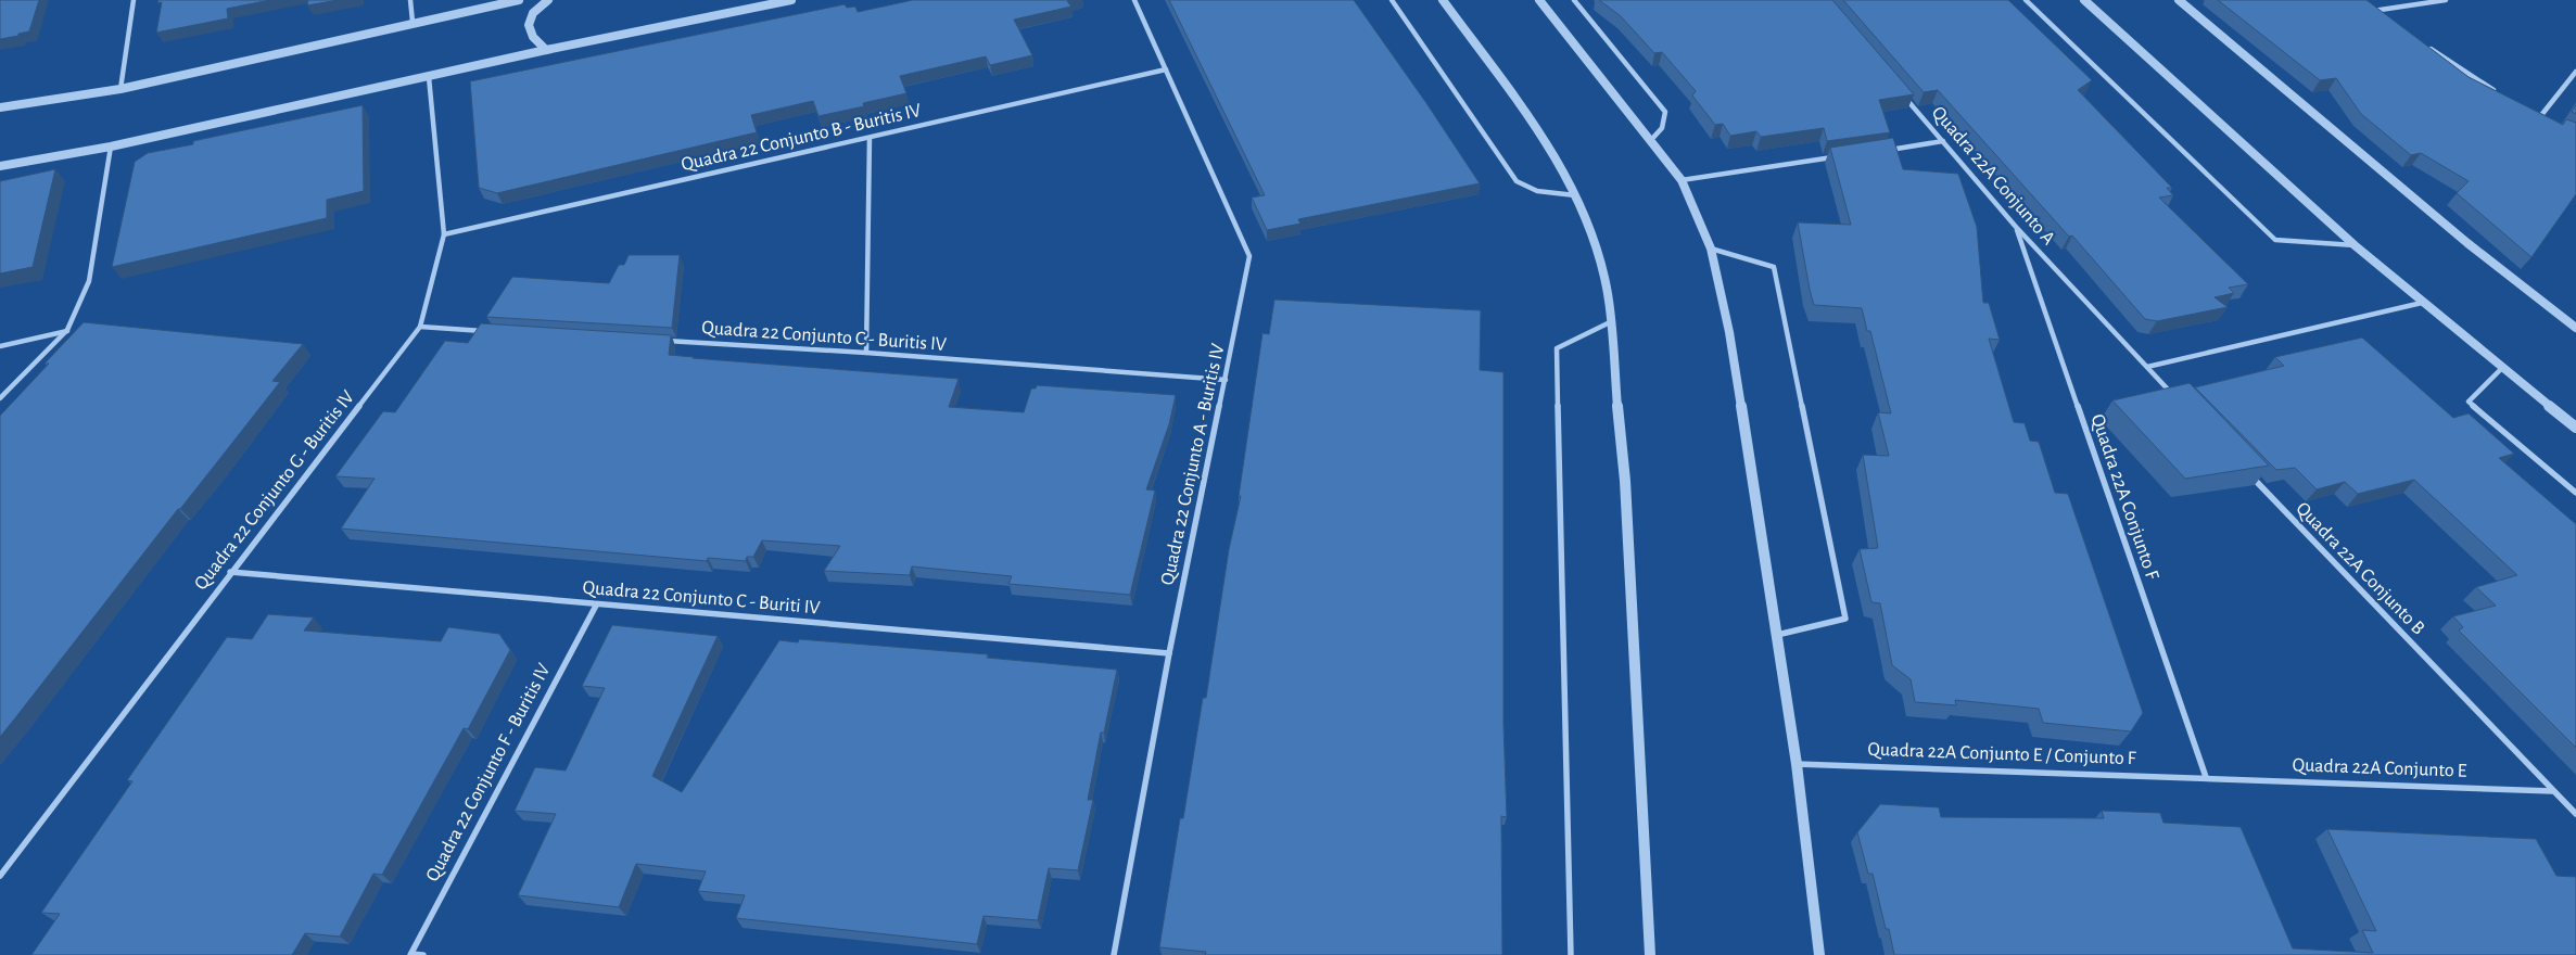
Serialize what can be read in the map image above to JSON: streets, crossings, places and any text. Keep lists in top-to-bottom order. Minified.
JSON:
{"streets":{"street":["Quadra 22 Conjunto B - Buritis IV","Quadra 22A Conjunto A","Quadra 22 Conjunto C - Buritis IV","Quadra 22 Conjunto A - Buritis IV","Quadra 22 Conjunto G - Buritis IV","Quadra 22A Conjunto F","Quadra 22A Conjunto B","Quadra 22 Conjunto C - Buriti IV","Quadra 22A Conjunto E / Conjunto F","Quadra 22A Conjunto E","Quadra 22 Conjunto F - Buritis IV"]},"crossings":[["Quadra 22 Conjunto B - Buritis IV","Quadra 22 Conjunto A - Buritis IV"],["Quadra 22 Conjunto B - Buritis IV","Quadra 22 Conjunto G - Buritis IV"],["Quadra 22A Conjunto A","Quadra 22A Conjunto F"],["Quadra 22 Conjunto C - Buritis IV","Quadra 22 Conjunto A - Buritis IV"],["Quadra 22 Conjunto A - Buritis IV","Quadra 22 Conjunto C - Buriti IV"],["Quadra 22 Conjunto G - Buritis IV","Quadra 22 Conjunto C - Buriti IV"],["Quadra 22A Conjunto F","Quadra 22A Conjunto E / Conjunto F"],["Quadra 22A Conjunto F","Quadra 22A Conjunto E"],["Quadra 22A Conjunto B","Quadra 22A Conjunto E"],["Quadra 22 Conjunto C - Buriti IV","Quadra 22 Conjunto F - Buritis IV"],["Quadra 22A Conjunto E / Conjunto F","Quadra 22A Conjunto E"]]}
